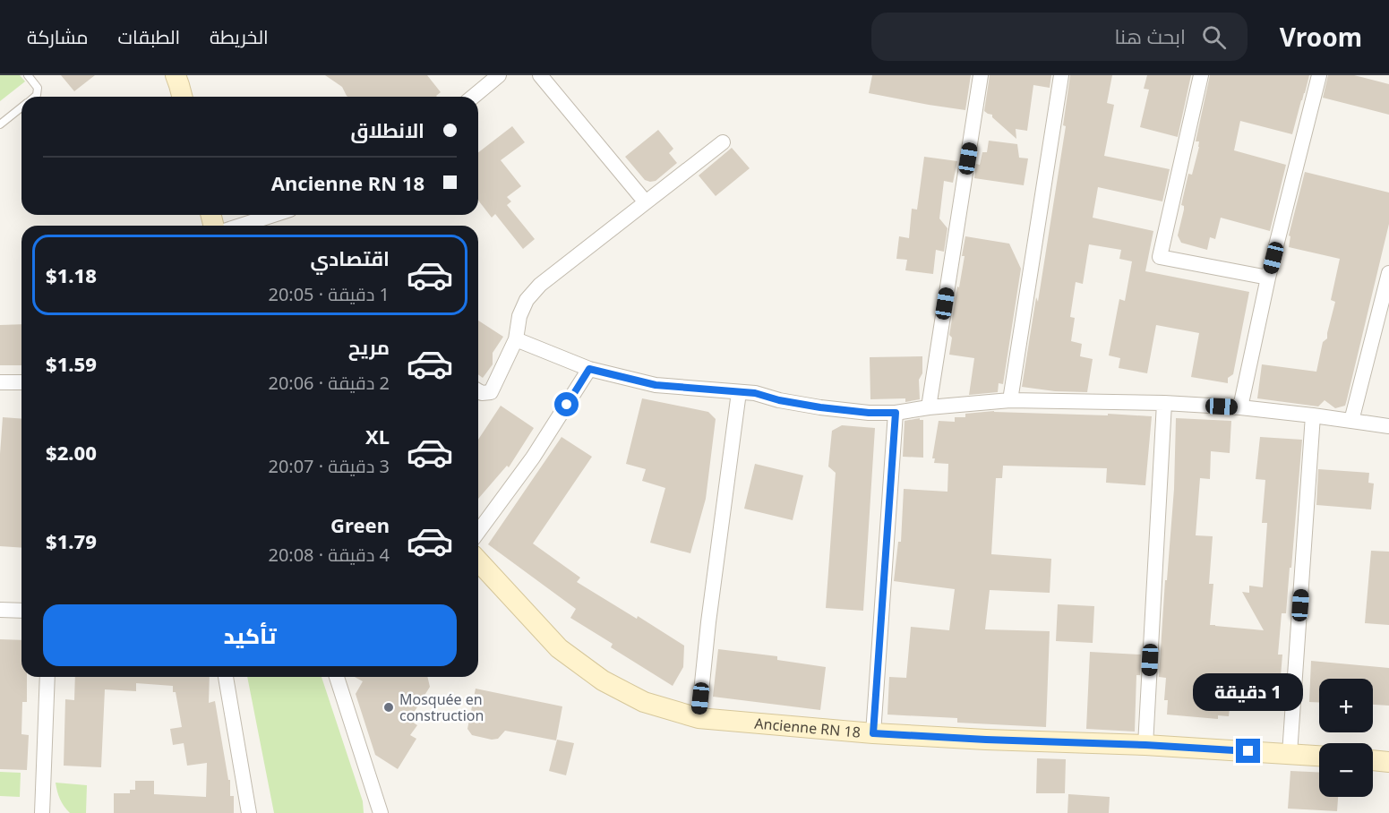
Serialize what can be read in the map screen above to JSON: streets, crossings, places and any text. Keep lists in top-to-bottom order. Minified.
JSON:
{"streets":{"main road":["Ancienne RN 18"]},"places":["Mosquée en construction"],"page":{"header":"Vroom","search":"ابحث هنا","nav":["الخريطة","الطبقات","مشاركة"],"banner":["الانطلاق","Ancienne RN 18"],"list":[{"name":"اقتصادي","note":"1 دقيقة · 20:05","value":"$1.18"},{"name":"مريح","note":"2 دقيقة · 20:06","value":"$1.59"},{"name":"XL","note":"3 دقيقة · 20:07","value":"$2.00"},{"name":"Green","note":"4 دقيقة · 20:08","value":"$1.79"}],"buttons":"تأكيد","bubble":"1 دقيقة","map_buttons":["+","−"]}}
